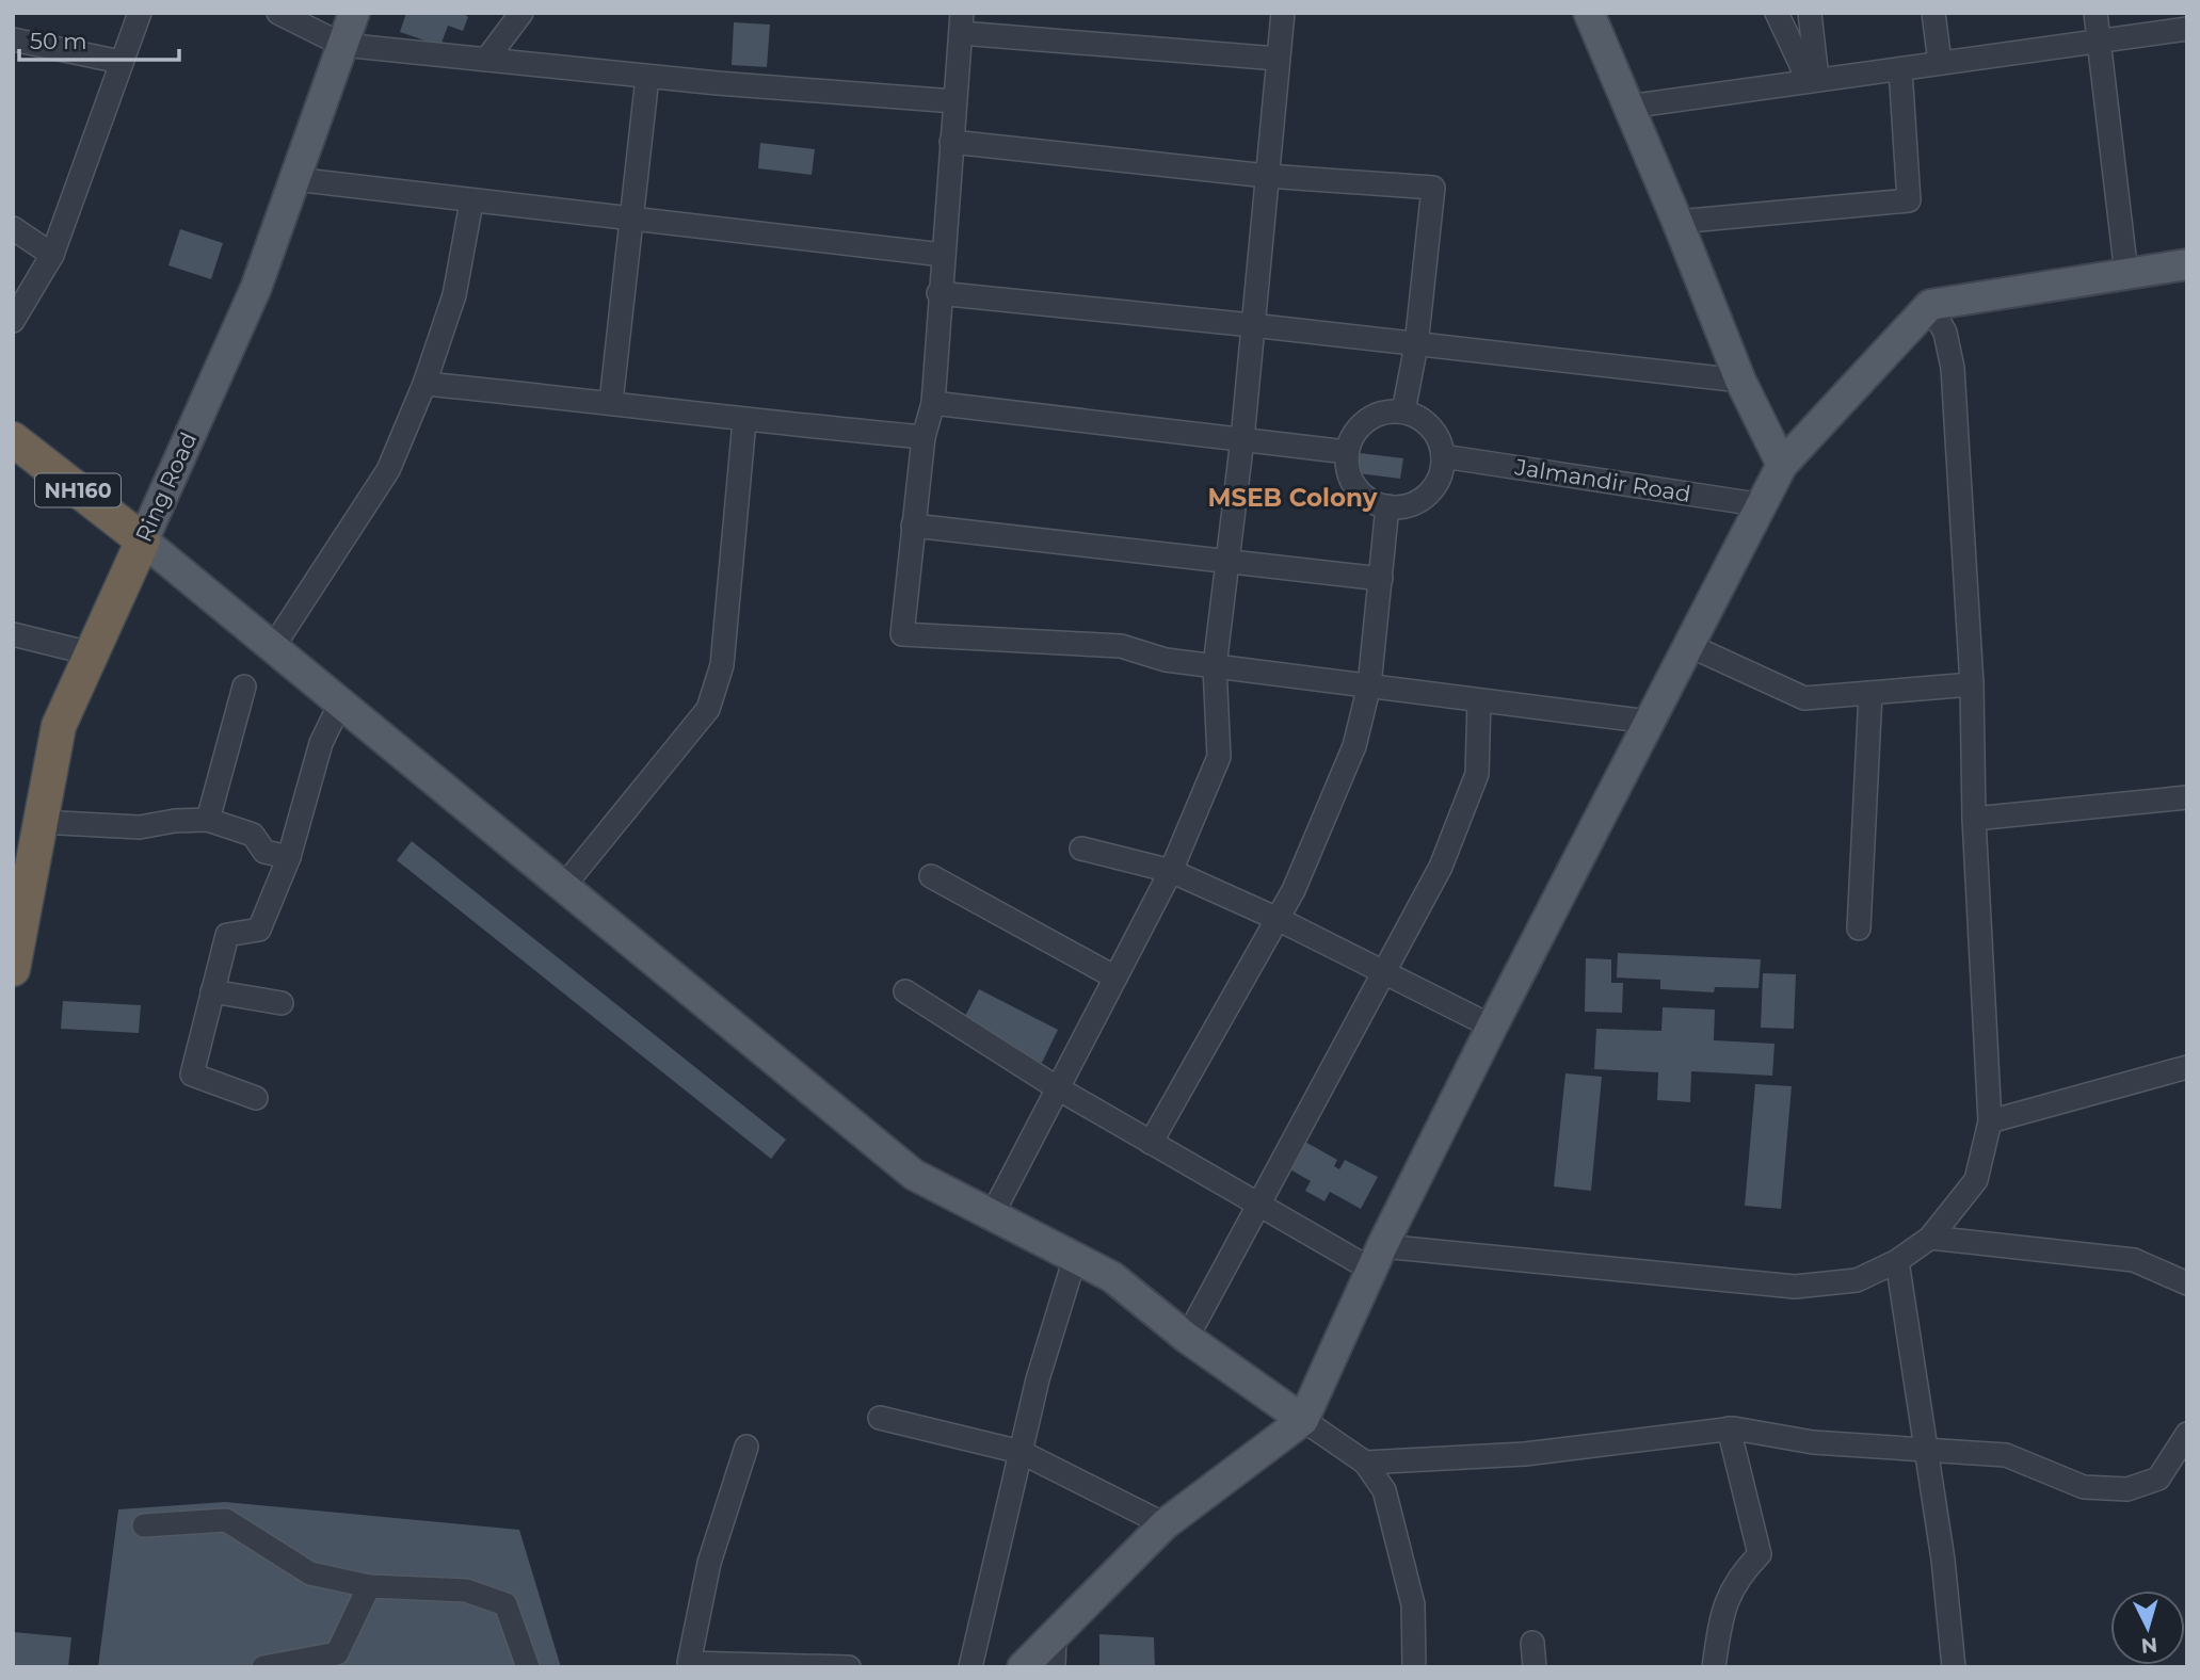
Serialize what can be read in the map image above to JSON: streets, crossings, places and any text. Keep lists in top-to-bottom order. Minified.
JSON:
{"streets":{"highway":["Ring Road","NH160"],"street":["Jalmandir Road"]},"crossings":[["Ring Road","NH160"]],"districts":["MSEB Colony"],"scale_bar":"50 m","north":"bottom"}
